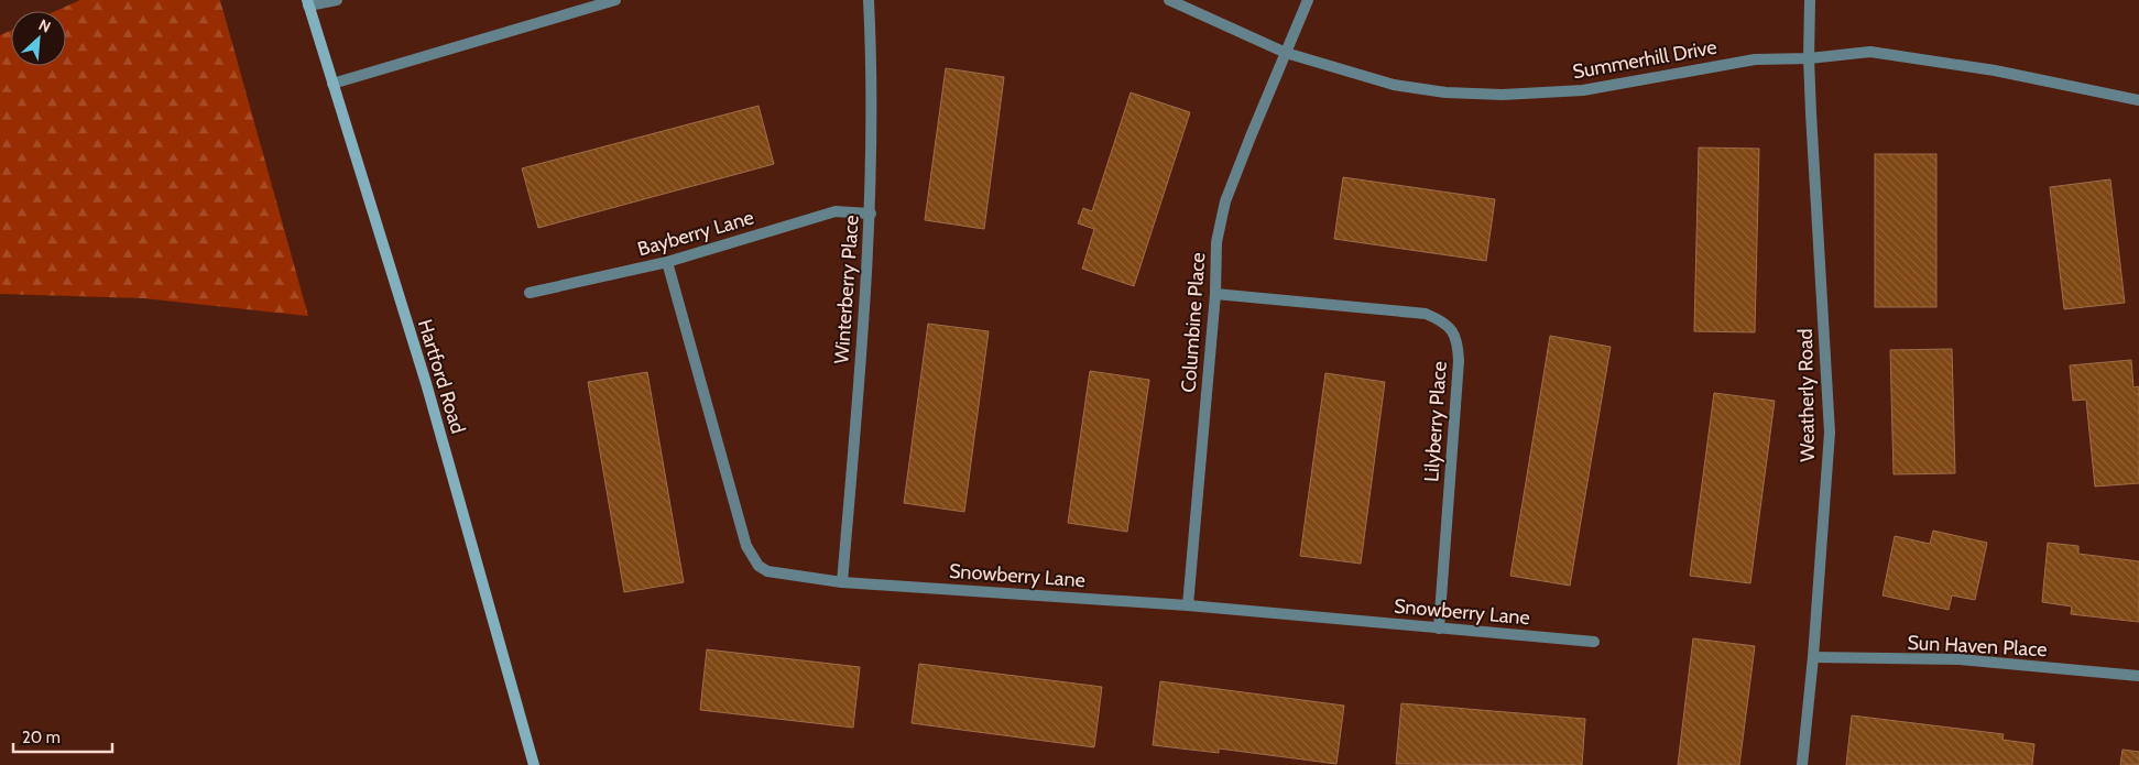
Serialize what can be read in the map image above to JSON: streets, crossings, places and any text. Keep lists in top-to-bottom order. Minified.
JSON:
{"streets":{"main road":["Hartford Road"],"street":["Summerhill Drive","Bayberry Lane","Winterberry Place","Columbine Place","Weatherly Road","Lilyberry Place","Snowberry Lane","Sun Haven Place"]},"crossings":[["Summerhill Drive","Columbine Place"],["Summerhill Drive","Weatherly Road"],["Bayberry Lane","Winterberry Place"],["Bayberry Lane","Snowberry Lane"],["Winterberry Place","Snowberry Lane"],["Columbine Place","Lilyberry Place"],["Columbine Place","Snowberry Lane"],["Weatherly Road","Sun Haven Place"],["Lilyberry Place","Snowberry Lane"]],"scale_bar":"20 m","north":"top right"}
